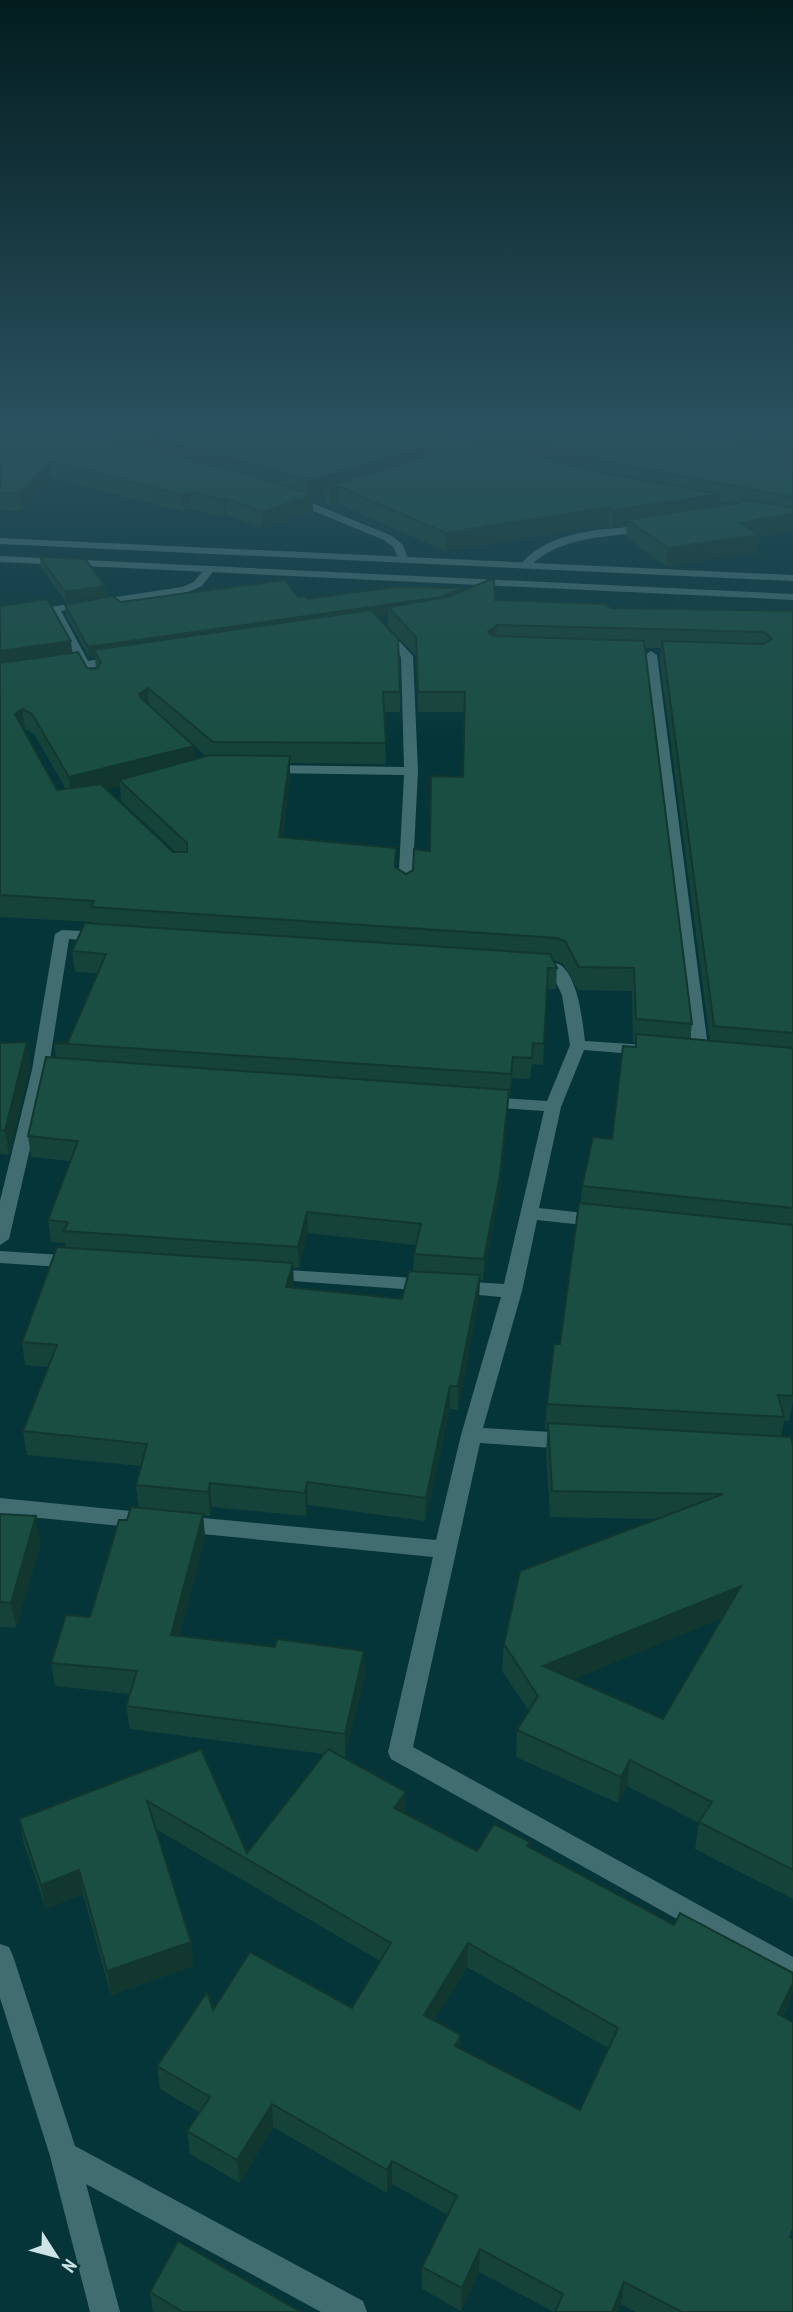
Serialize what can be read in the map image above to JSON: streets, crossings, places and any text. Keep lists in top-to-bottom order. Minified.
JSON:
{"north":"bottom right"}
